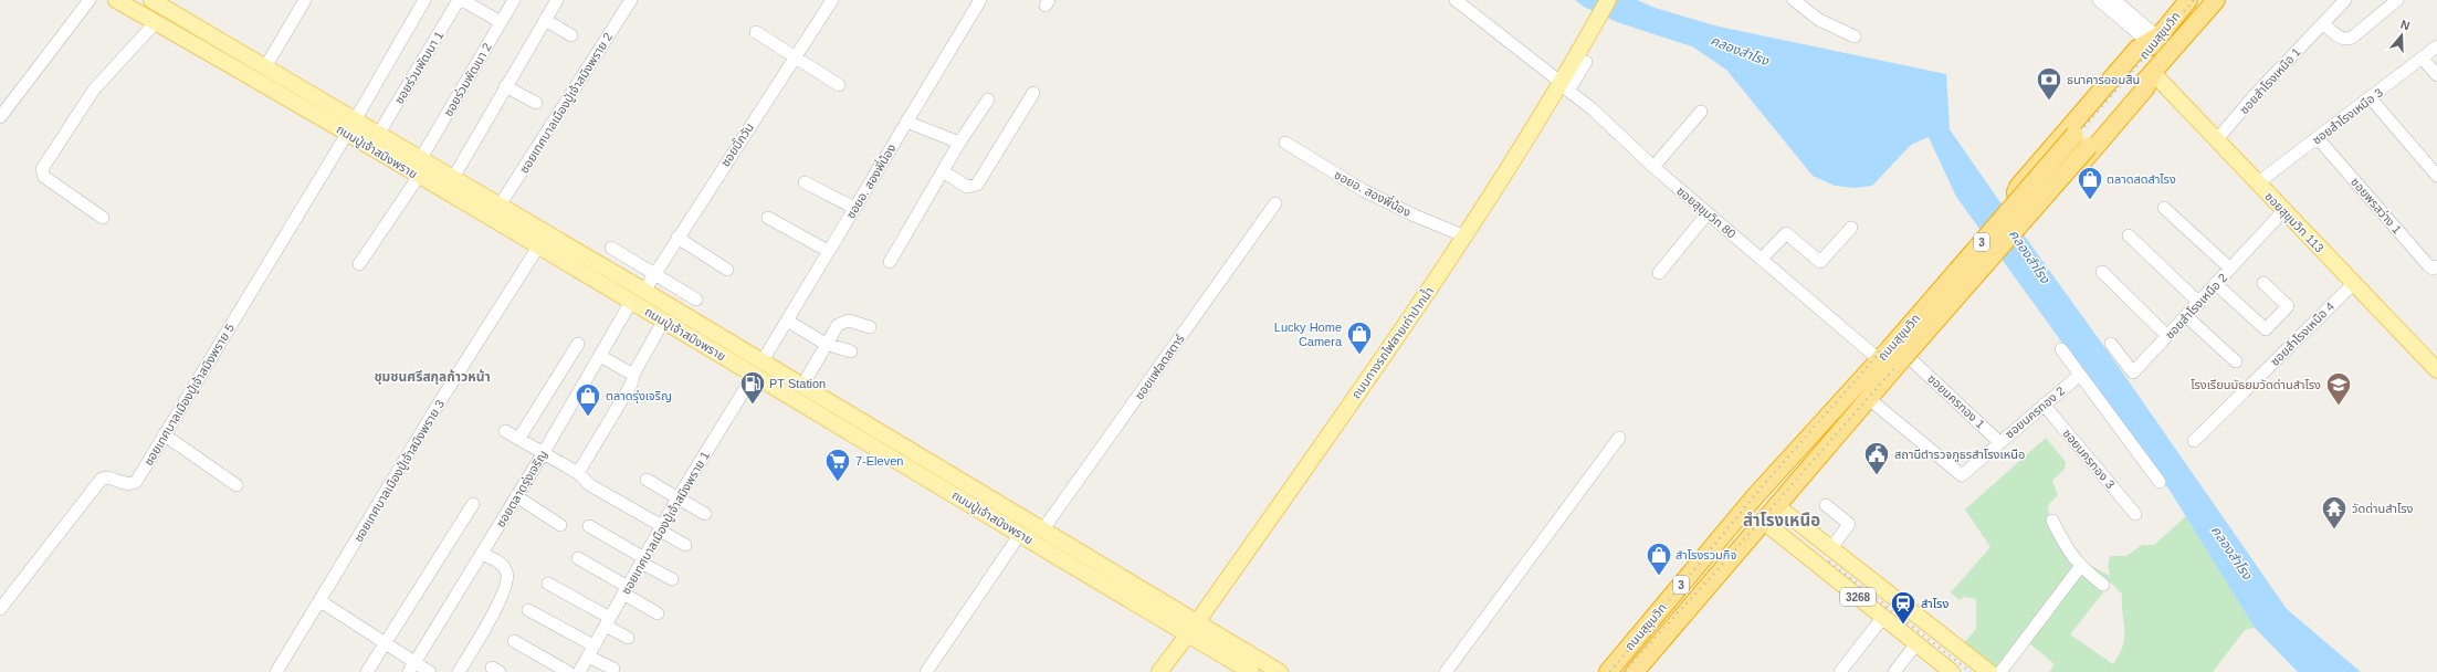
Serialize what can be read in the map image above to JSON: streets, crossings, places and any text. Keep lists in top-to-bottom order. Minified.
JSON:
{"streets":{"highway":["ถนนสุขุมวิท","3"],"main road":["ถนนปู่เจ้าสมิงพราย","ซอยสุขุมวิท 113","ถนนทางรถไฟสายเก่าปากน้ำ","3268"],"street":["ซอยร่วมพัฒนา 1","ซอยร่วมพัฒนา 2","ซอยสำโรงเหนือ 1","ซอยเทศบาลเมืองปู่เจ้าสมิงพราย 2","ซอยสำโรงเหนือ 3","ซอยบิ๊กวัน","ซอยอ. สองพี่น้อง","ซอยพรสว่าง 1","ซอยสุขุมวิท 80","ซอยสำโรงเหนือ 2","ซอยสำโรงเหนือ 4","ซอยแฟลตสตาร์","ซอยเทศบาลเมืองปู่เจ้าสมิงพราย 5","ซอยนครทอง 1","ซอยนครทอง 2","ซอยนครทอง 3","ซอยเทศบาลเมืองปู่เจ้าสมิงพราย 3","ซอยตลาดรุ่งเจริญ","ซอยเทศบาลเมืองปู่เจ้าสมิงพราย 1"]},"crossings":[["ถนนสุขุมวิท","ซอยสุขุมวิท 80"],["ถนนสุขุมวิท","ซอยสุขุมวิท 113"],["ถนนสุขุมวิท","ซอยนครทอง 1"],["ถนนสุขุมวิท","ซอยนครทอง 2"],["ถนนสุขุมวิท","3268"],["ซอยร่วมพัฒนา 1","ถนนปู่เจ้าสมิงพราย"],["ซอยร่วมพัฒนา 1","ซอยเทศบาลเมืองปู่เจ้าสมิงพราย 5"],["ซอยร่วมพัฒนา 2","ถนนปู่เจ้าสมิงพราย"],["ซอยสำโรงเหนือ 1","ซอยสุขุมวิท 113"],["ซอยเทศบาลเมืองปู่เจ้าสมิงพราย 2","ถนนปู่เจ้าสมิงพราย"],["ซอยสำโรงเหนือ 3","ซอยพรสว่าง 1"],["ซอยสำโรงเหนือ 3","ซอยสุขุมวิท 113"],["ซอยบิ๊กวัน","ถนนปู่เจ้าสมิงพราย"],["ถนนปู่เจ้าสมิงพราย","ซอยอ. สองพี่น้อง"],["ถนนปู่เจ้าสมิงพราย","ถนนทางรถไฟสายเก่าปากน้ำ"],["ถนนปู่เจ้าสมิงพราย","ซอยแฟลตสตาร์"],["ถนนปู่เจ้าสมิงพราย","ซอยเทศบาลเมืองปู่เจ้าสมิงพราย 5"],["ถนนปู่เจ้าสมิงพราย","ซอยเทศบาลเมืองปู่เจ้าสมิงพราย 3"],["ถนนปู่เจ้าสมิงพราย","ซอยตลาดรุ่งเจริญ"],["ถนนปู่เจ้าสมิงพราย","ซอยเทศบาลเมืองปู่เจ้าสมิงพราย 1"],["ซอยอ. สองพี่น้อง","ถนนทางรถไฟสายเก่าปากน้ำ"],["ซอยอ. สองพี่น้อง","ซอยเทศบาลเมืองปู่เจ้าสมิงพราย 1"],["ซอยสุขุมวิท 80","ถนนทางรถไฟสายเก่าปากน้ำ"],["ซอยสุขุมวิท 80","ซอยนครทอง 1"],["ซอยสุขุมวิท 113","ซอยสำโรงเหนือ 2"],["ซอยสุขุมวิท 113","ซอยสำโรงเหนือ 4"],["ซอยนครทอง 1","ซอยนครทอง 2"],["ซอยนครทอง 2","ซอยนครทอง 3"]],"districts":["ชุมชนศรีสกุลก้าวหน้า","สำโรงเหนือ"],"water":["คลองสำโรง"],"places":{"bank":["ธนาคารออมสิน"],"shop":["ตลาดสดสำโรง","Lucky Home Camera","ตลาดรุ่งเจริญ","สำโรงรวมกิจ"],"fuel station":["PT Station"],"school or university":["โรงเรียนมัธยมวัดด่านสำโรง"],"public building":["สถานีตำรวจภูธรสำโรงเหนือ"],"supermarket":["7-Eleven"],"temple":["วัดด่านสำโรง"],"station":["สำโรง"]},"north":"top"}
